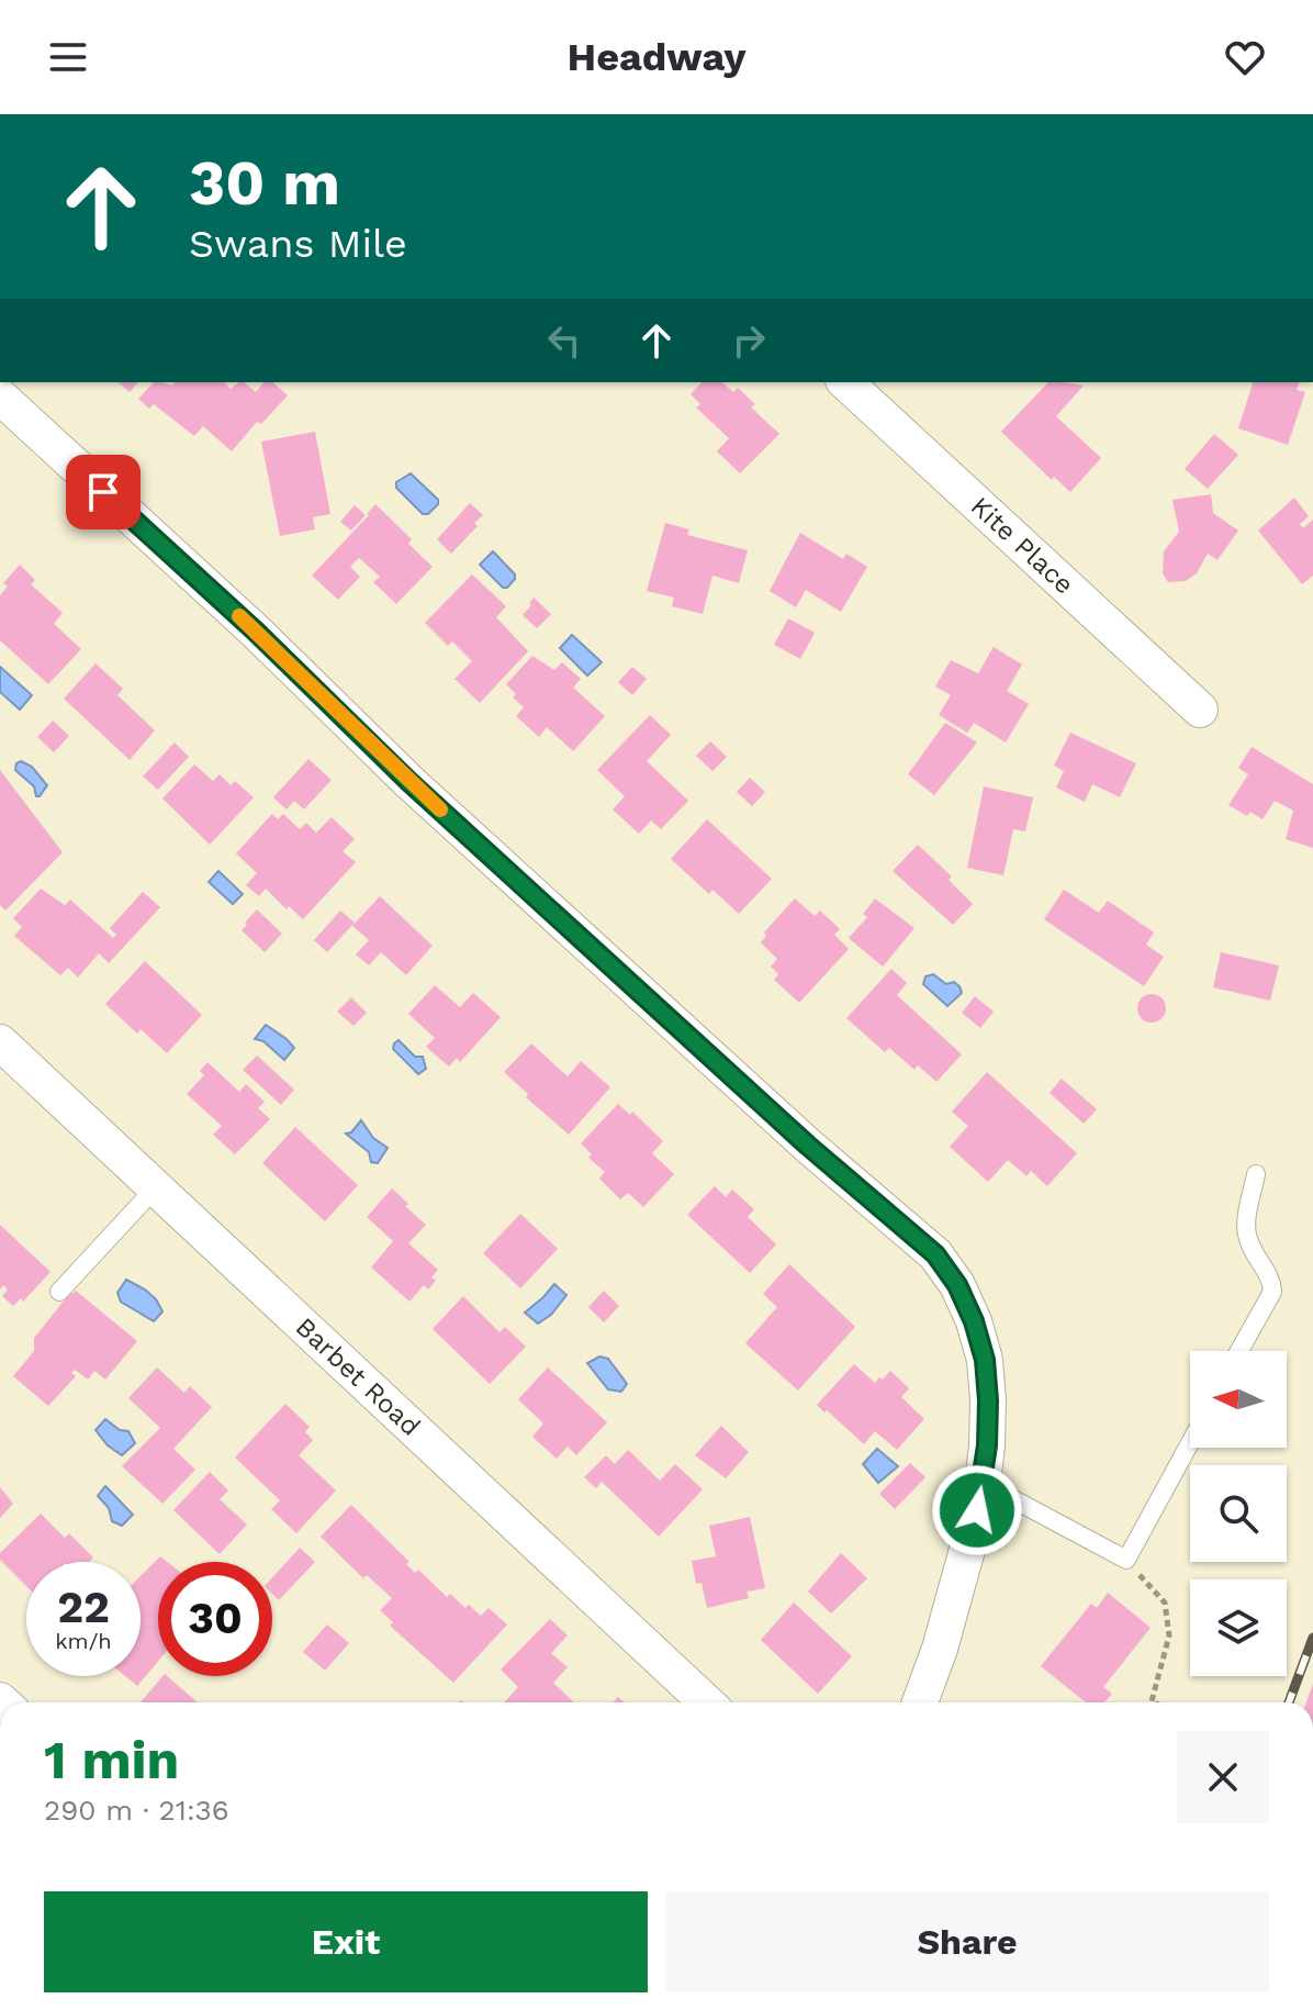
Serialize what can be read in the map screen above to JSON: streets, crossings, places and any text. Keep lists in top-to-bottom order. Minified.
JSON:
{"streets":{"street":["Kite Place","Barbet Road"]},"north":"left","page":{"header":"Headway","turn":["30 m","Swans Mile"],"speed":"22 km/h","limit":"30","heading":["1 min","290 m · 21:36"],"buttons":["Exit","Share"]}}
